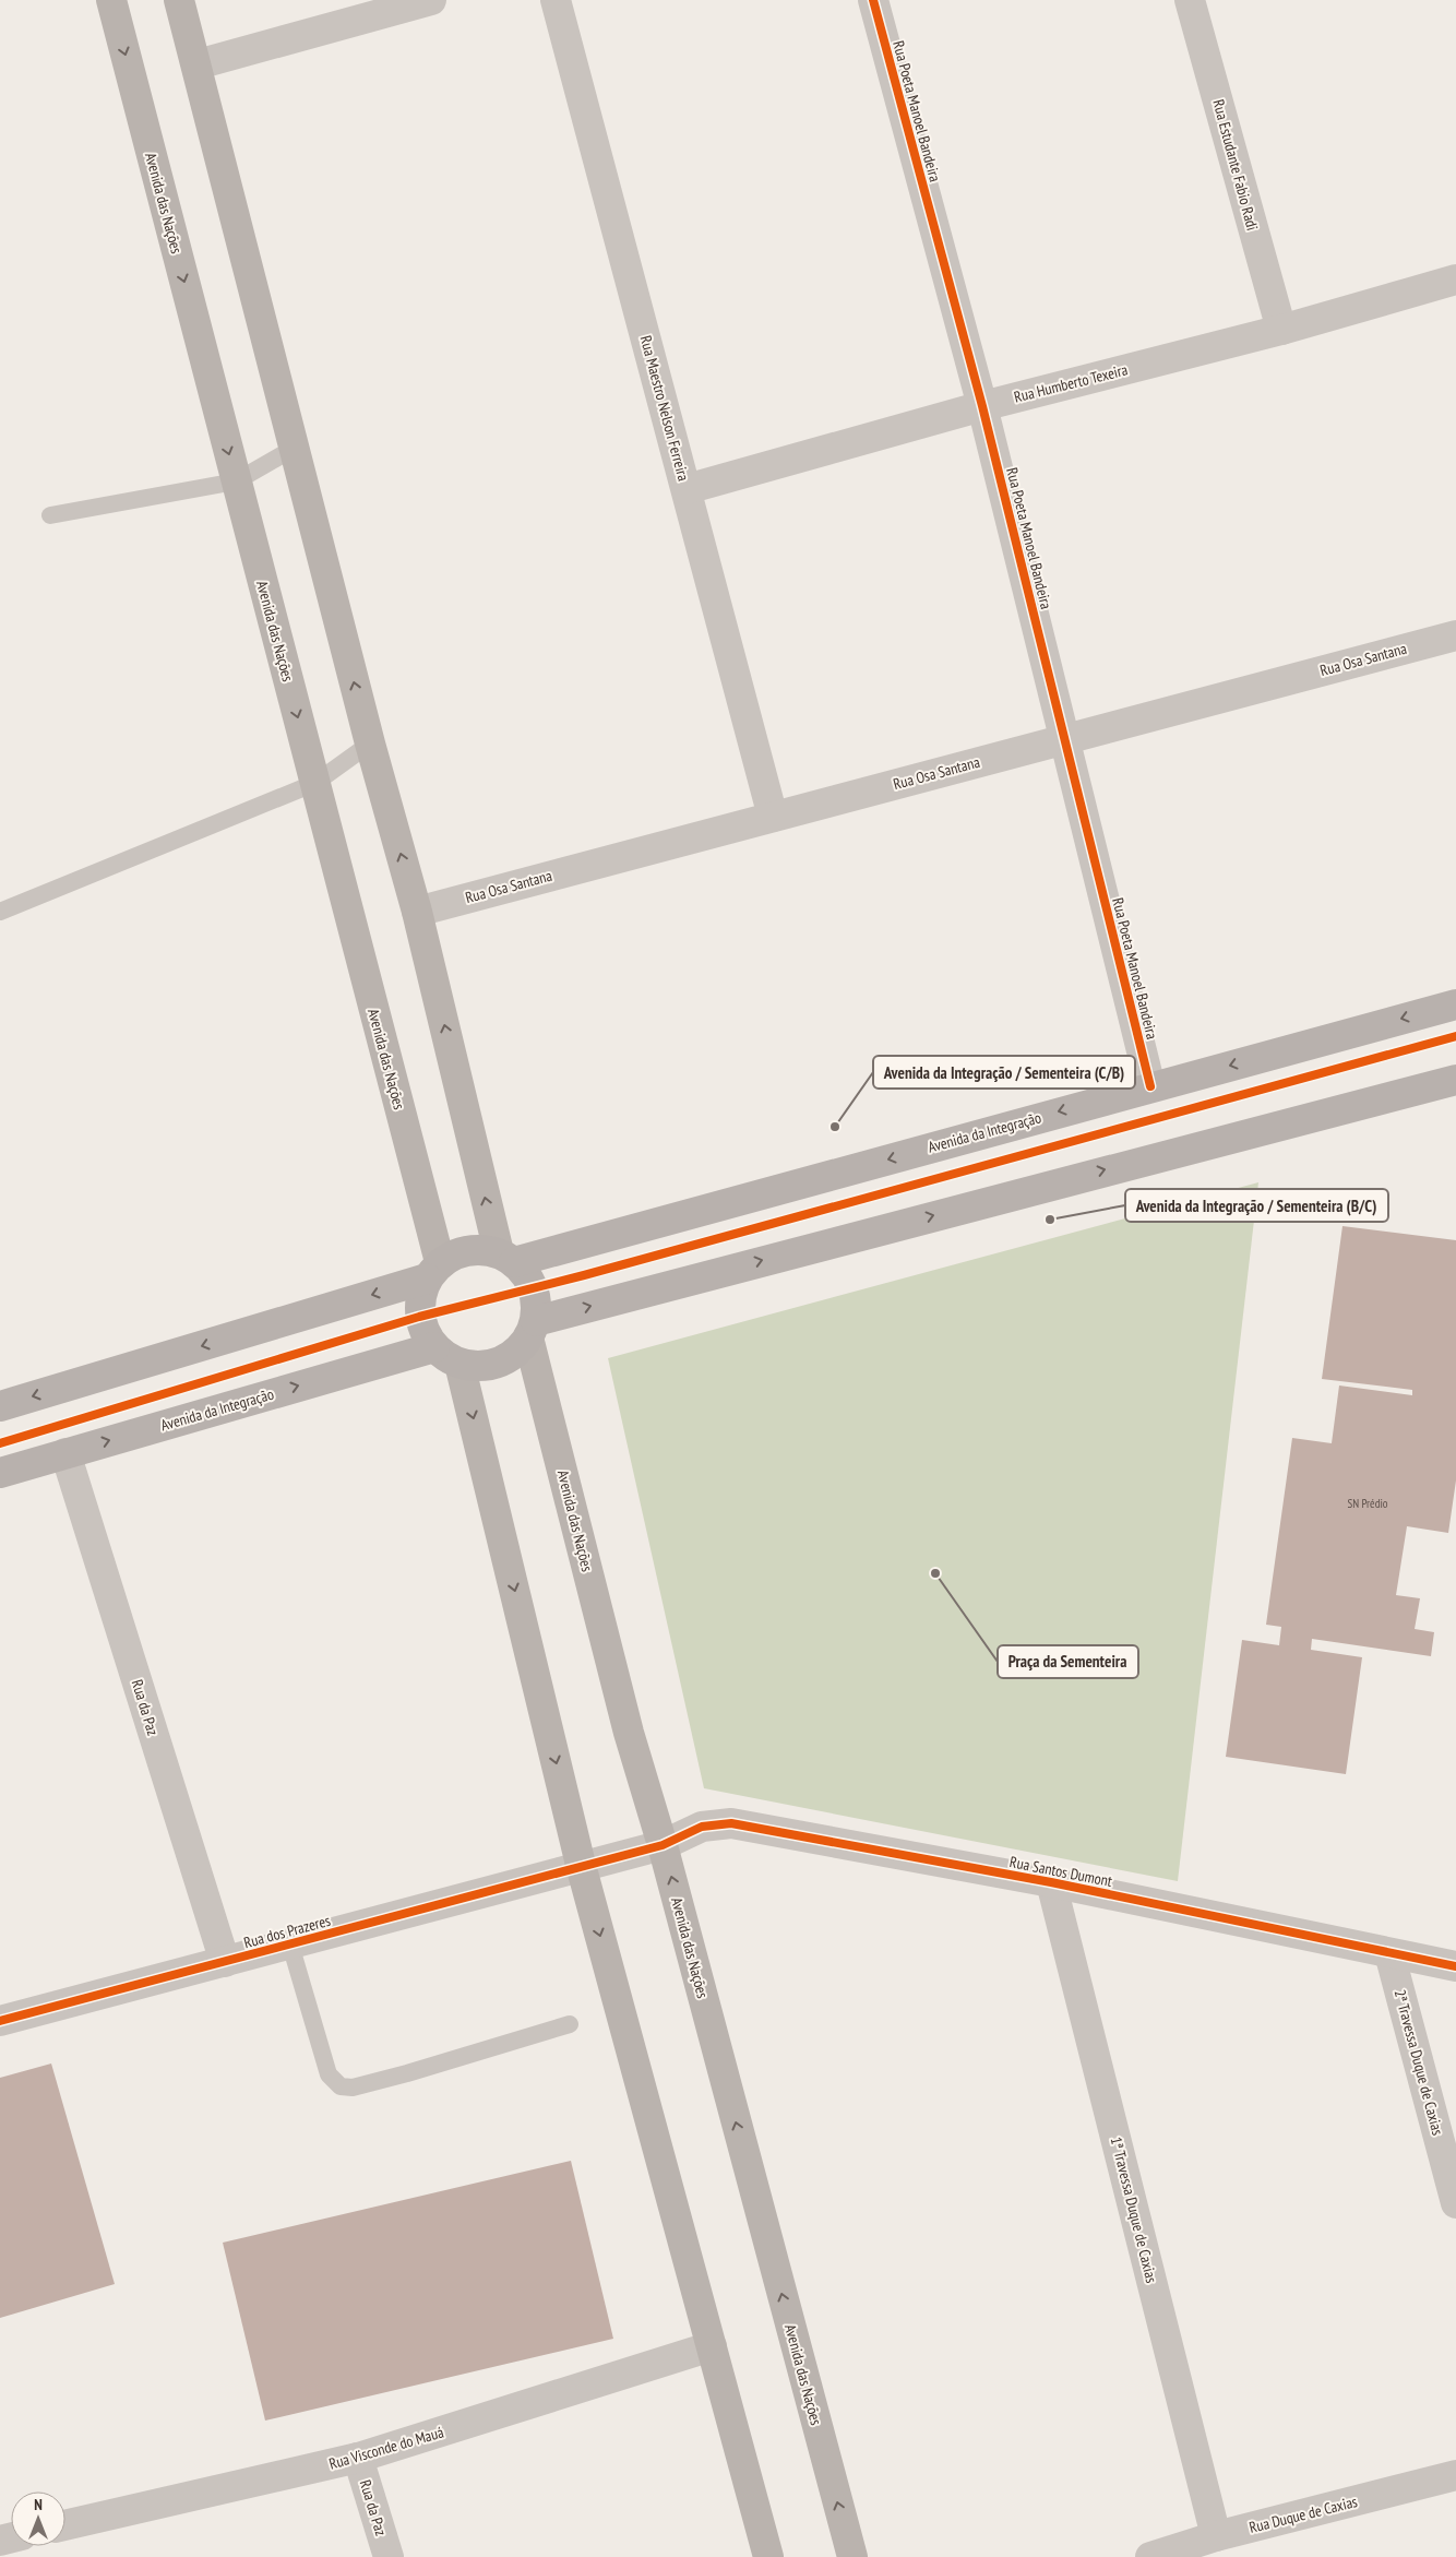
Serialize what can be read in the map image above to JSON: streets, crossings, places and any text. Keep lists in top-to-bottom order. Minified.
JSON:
{"streets":{"main road":["Avenida das Nações","Avenida da Integração"],"street":["Rua Poeta Manoel Bandeira","Rua Estudante Fabio Radi","Rua Humberto Texeira","Rua Maestro Nelson Ferreira","Rua Osa Santana","Rua da Paz","Rua Santos Dumont","Rua dos Prazeres","2ª Travessa Duque de Caxias","1ª Travessa Duque de Caxias","Rua Visconde do Mauá","Rua Duque de Caxias"]},"crossings":[["Rua Poeta Manoel Bandeira","Rua Humberto Texeira"],["Rua Poeta Manoel Bandeira","Rua Osa Santana"],["Rua Poeta Manoel Bandeira","Avenida da Integração"],["Rua Estudante Fabio Radi","Rua Humberto Texeira"],["Avenida das Nações","Avenida da Integração"],["Avenida das Nações","Rua Santos Dumont"],["Rua Humberto Texeira","Rua Maestro Nelson Ferreira"],["Rua Maestro Nelson Ferreira","Rua Osa Santana"],["Avenida da Integração","Rua da Paz"],["Rua da Paz","Rua dos Prazeres"],["Rua da Paz","Rua Visconde do Mauá"],["Rua Santos Dumont","Rua dos Prazeres"],["Rua Santos Dumont","2ª Travessa Duque de Caxias"],["Rua Santos Dumont","1ª Travessa Duque de Caxias"],["1ª Travessa Duque de Caxias","Rua Duque de Caxias"]],"places":["Avenida da Integração / Sementeira (C/B)","Avenida da Integração / Sementeira (B/C)","Praça da Sementeira"],"house_numbers":["SN Prédio"],"north":"top"}
